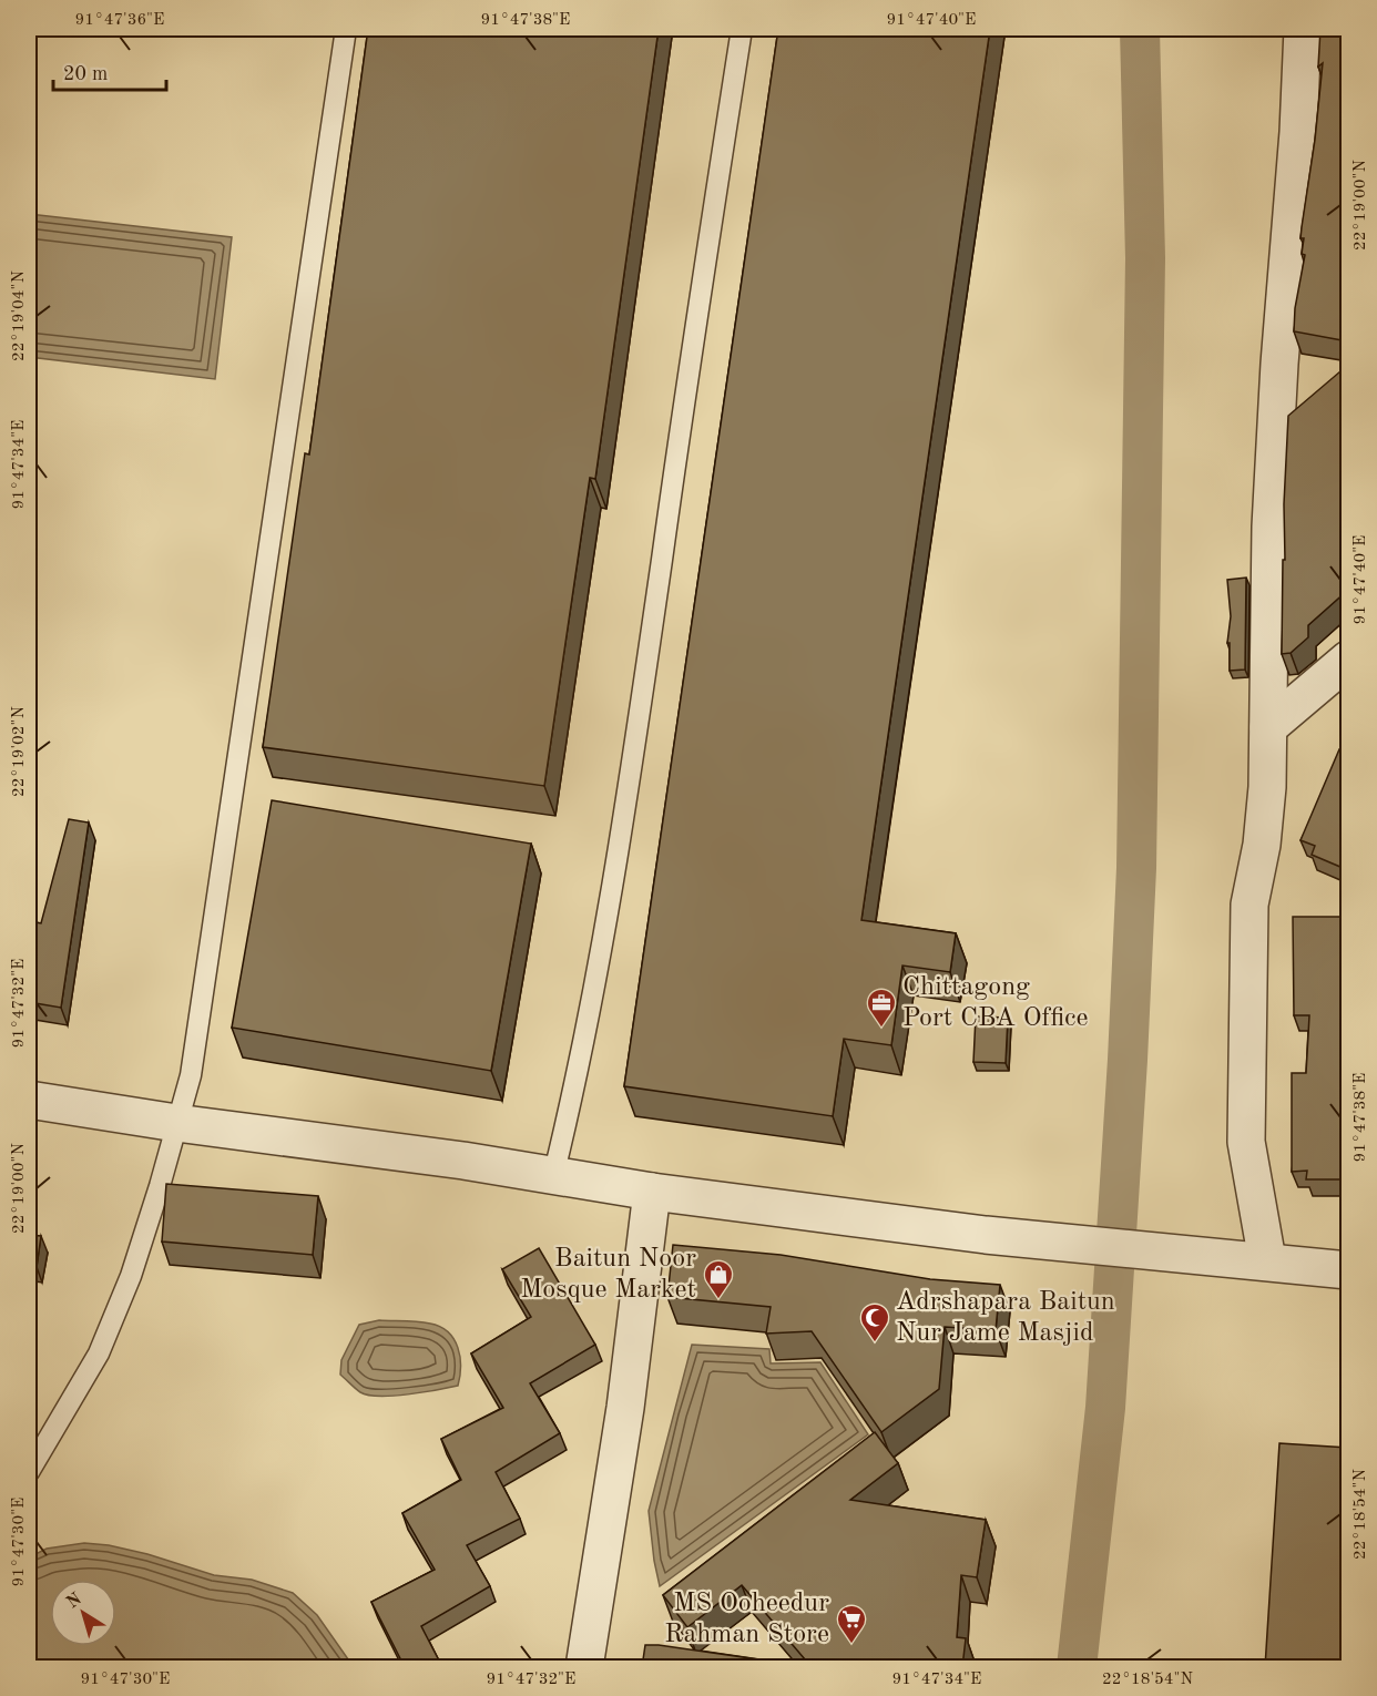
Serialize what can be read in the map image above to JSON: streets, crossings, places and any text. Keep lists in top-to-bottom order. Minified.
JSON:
{"places":{"office":["Chittagong Port CBA Office"],"shop":["Baitun Noor Mosque Market"],"mosque":["Adrshapara Baitun Nur Jame Masjid"],"supermarket":["MS Ooheedur Rahman Store"]},"scale_bar":"20 m","north":"top left","coordinates":["91°47'36\"E","91°47'38\"E","91°47'40\"E","22°19'00\"N","22°19'04\"N","91°47'34\"E","22°19'02\"N","91°47'32\"E","22°18'54\"N","91°47'30\"E"]}
